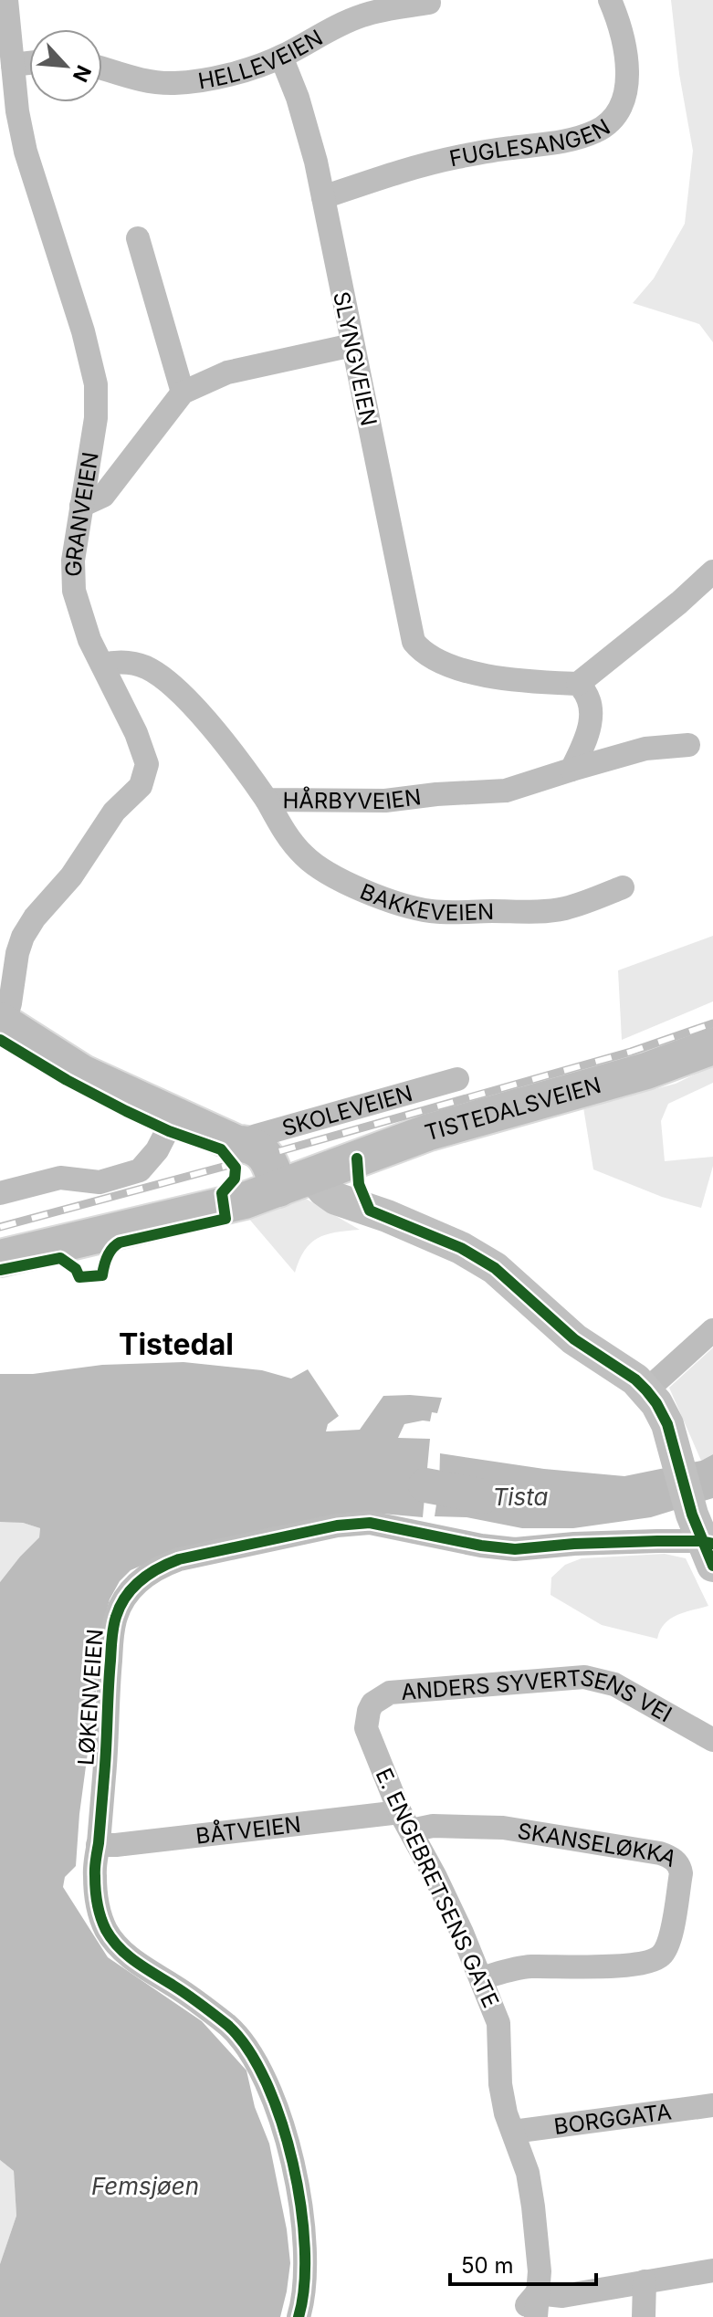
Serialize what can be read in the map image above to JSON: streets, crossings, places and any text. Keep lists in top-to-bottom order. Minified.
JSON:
{"streets":{"main road":["TISTEDALSVEIEN"],"street":["HELLEVEIEN","FUGLESANGEN","SLYNGVEIEN","GRANVEIEN","HÅRBYVEIEN","BAKKEVEIEN","SKOLEVEIEN","LØKENVEIEN","ANDERS SYVERTSENS VEI","BÅTVEIEN","SKANSELØKKA","E. ENGEBRETSENS GATE","BORGGATA"]},"crossings":[["HELLEVEIEN","SLYNGVEIEN"],["FUGLESANGEN","SLYNGVEIEN"],["GRANVEIEN","HÅRBYVEIEN"],["HÅRBYVEIEN","BAKKEVEIEN"],["LØKENVEIEN","BÅTVEIEN"],["ANDERS SYVERTSENS VEI","E. ENGEBRETSENS GATE"],["BÅTVEIEN","SKANSELØKKA"],["BÅTVEIEN","E. ENGEBRETSENS GATE"],["SKANSELØKKA","E. ENGEBRETSENS GATE"],["E. ENGEBRETSENS GATE","BORGGATA"]],"districts":["Tistedal"],"water":["Tista","Femsjøen"],"scale_bar":"50 m","north":"bottom right"}
